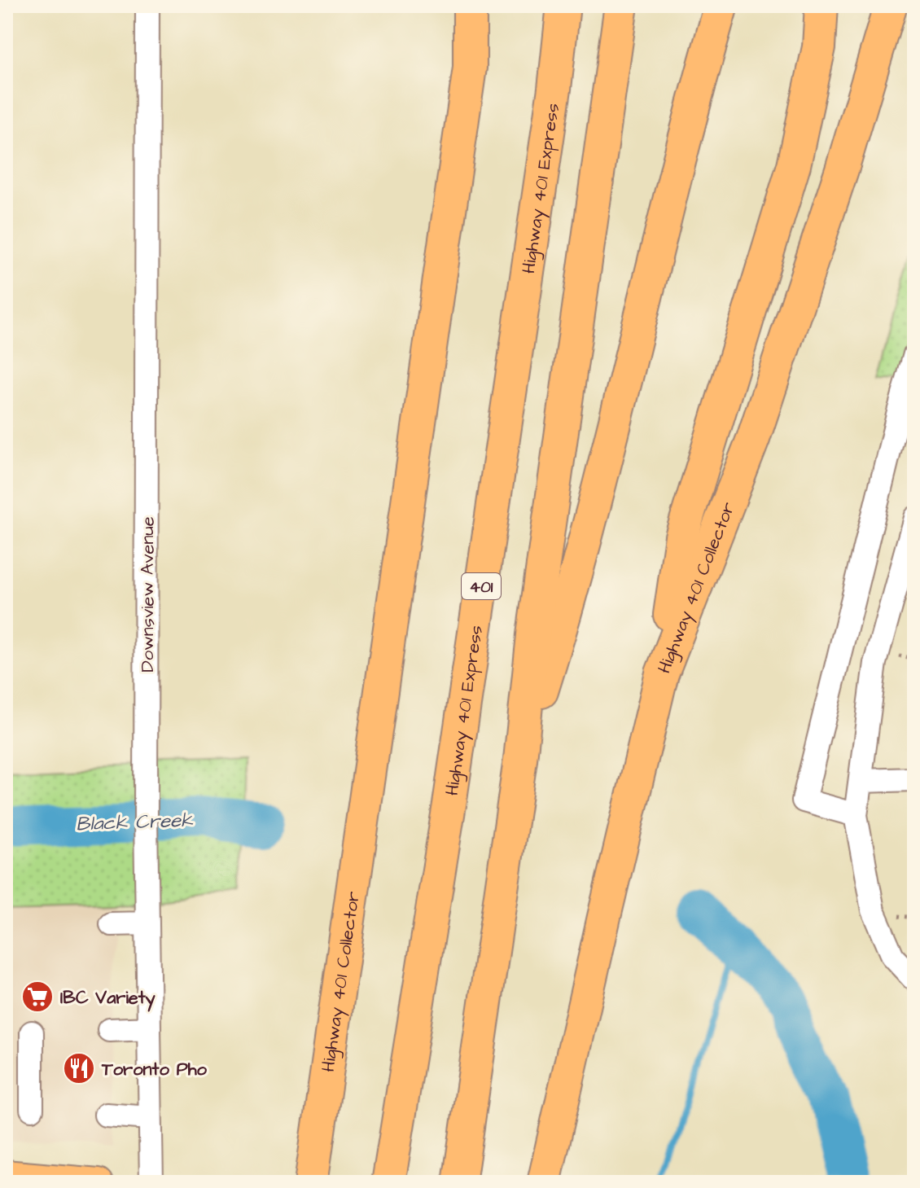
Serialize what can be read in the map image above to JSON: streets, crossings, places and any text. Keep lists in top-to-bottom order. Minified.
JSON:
{"streets":{"highway":["Highway 401 Express","401","Highway 401 Collector"],"street":["Downsview Avenue"]},"water":["Black Creek"],"places":{"supermarket":["IBC Variety"],"restaurant":["Toronto Pho"]}}
